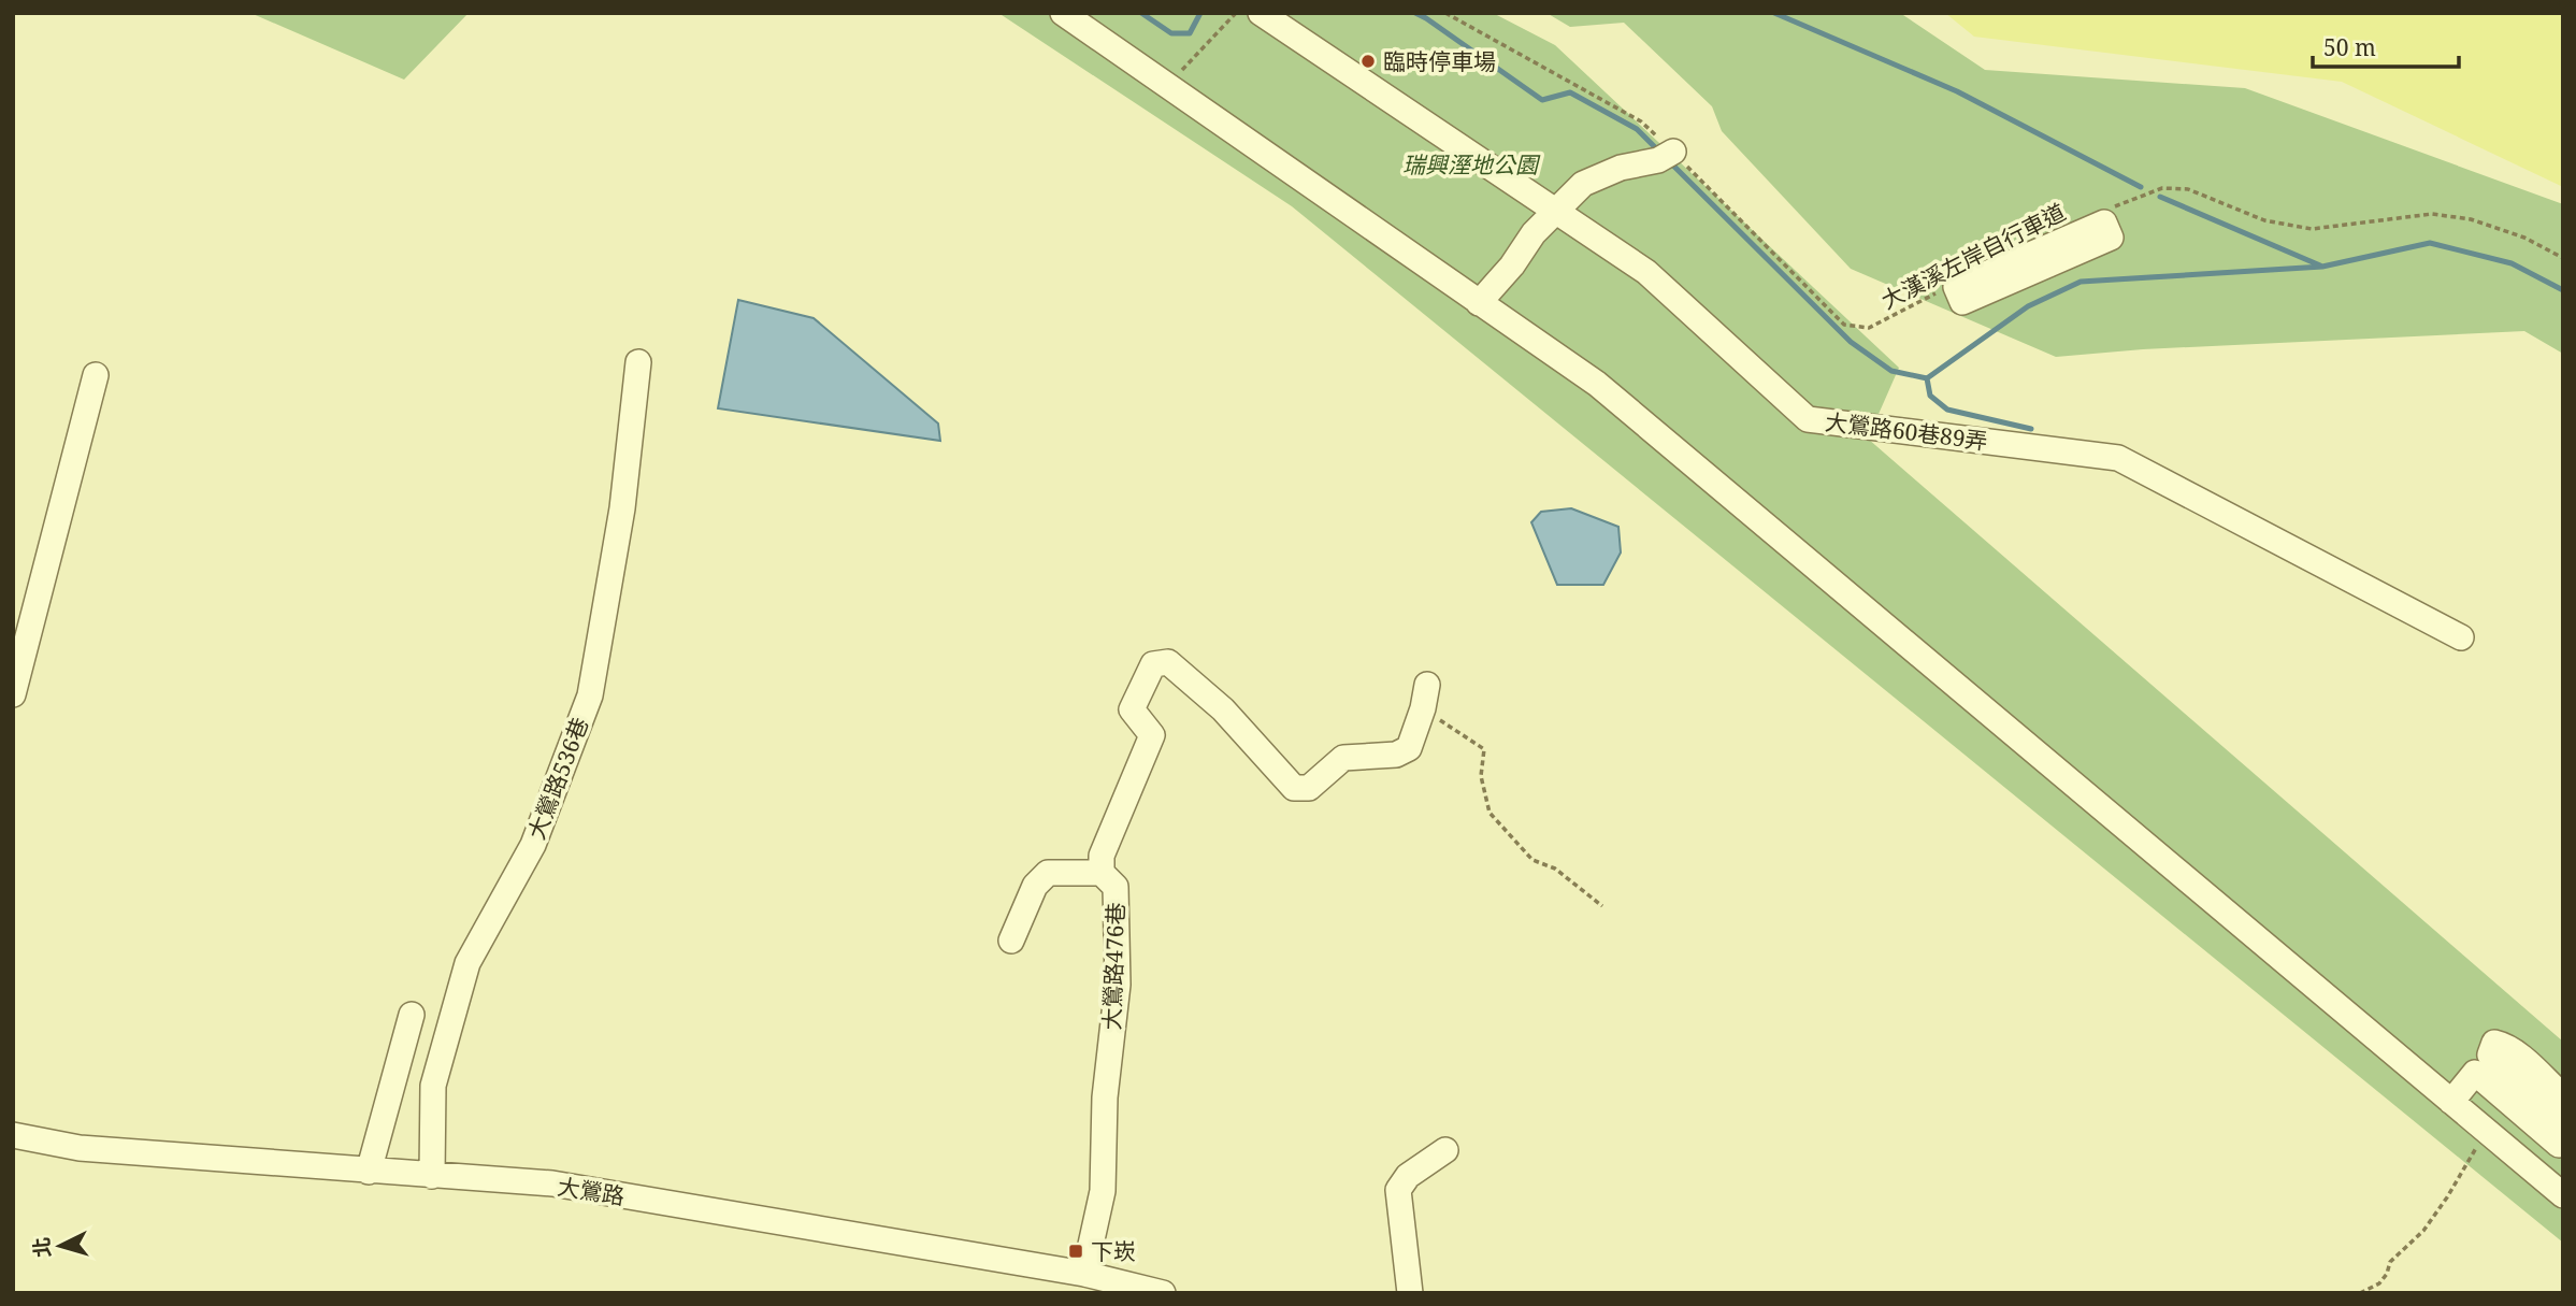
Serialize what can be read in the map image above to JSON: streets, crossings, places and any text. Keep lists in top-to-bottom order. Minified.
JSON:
{"streets":{"street":["大鶯路60巷89弄","大鶯路536巷","大鶯路476巷","大鶯路"],"path":["大漢溪左岸自行車道"]},"crossings":[["大鶯路536巷","大鶯路"],["大鶯路476巷","大鶯路"]],"parks":["瑞興溼地公園"],"places":{"other":["臨時停車場"],"transit":["下崁"]},"scale_bar":"50 m","north":"left"}
